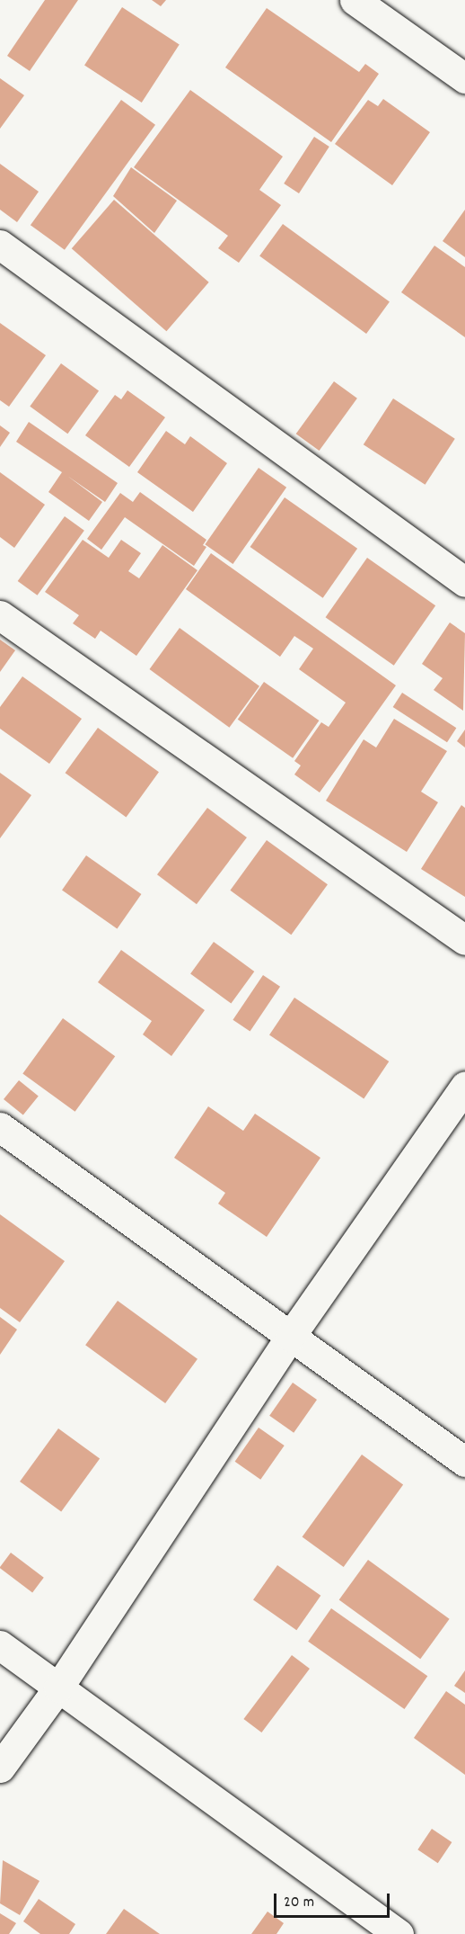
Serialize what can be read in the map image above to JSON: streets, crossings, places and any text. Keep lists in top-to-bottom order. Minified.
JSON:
{"scale_bar":"20 m"}
